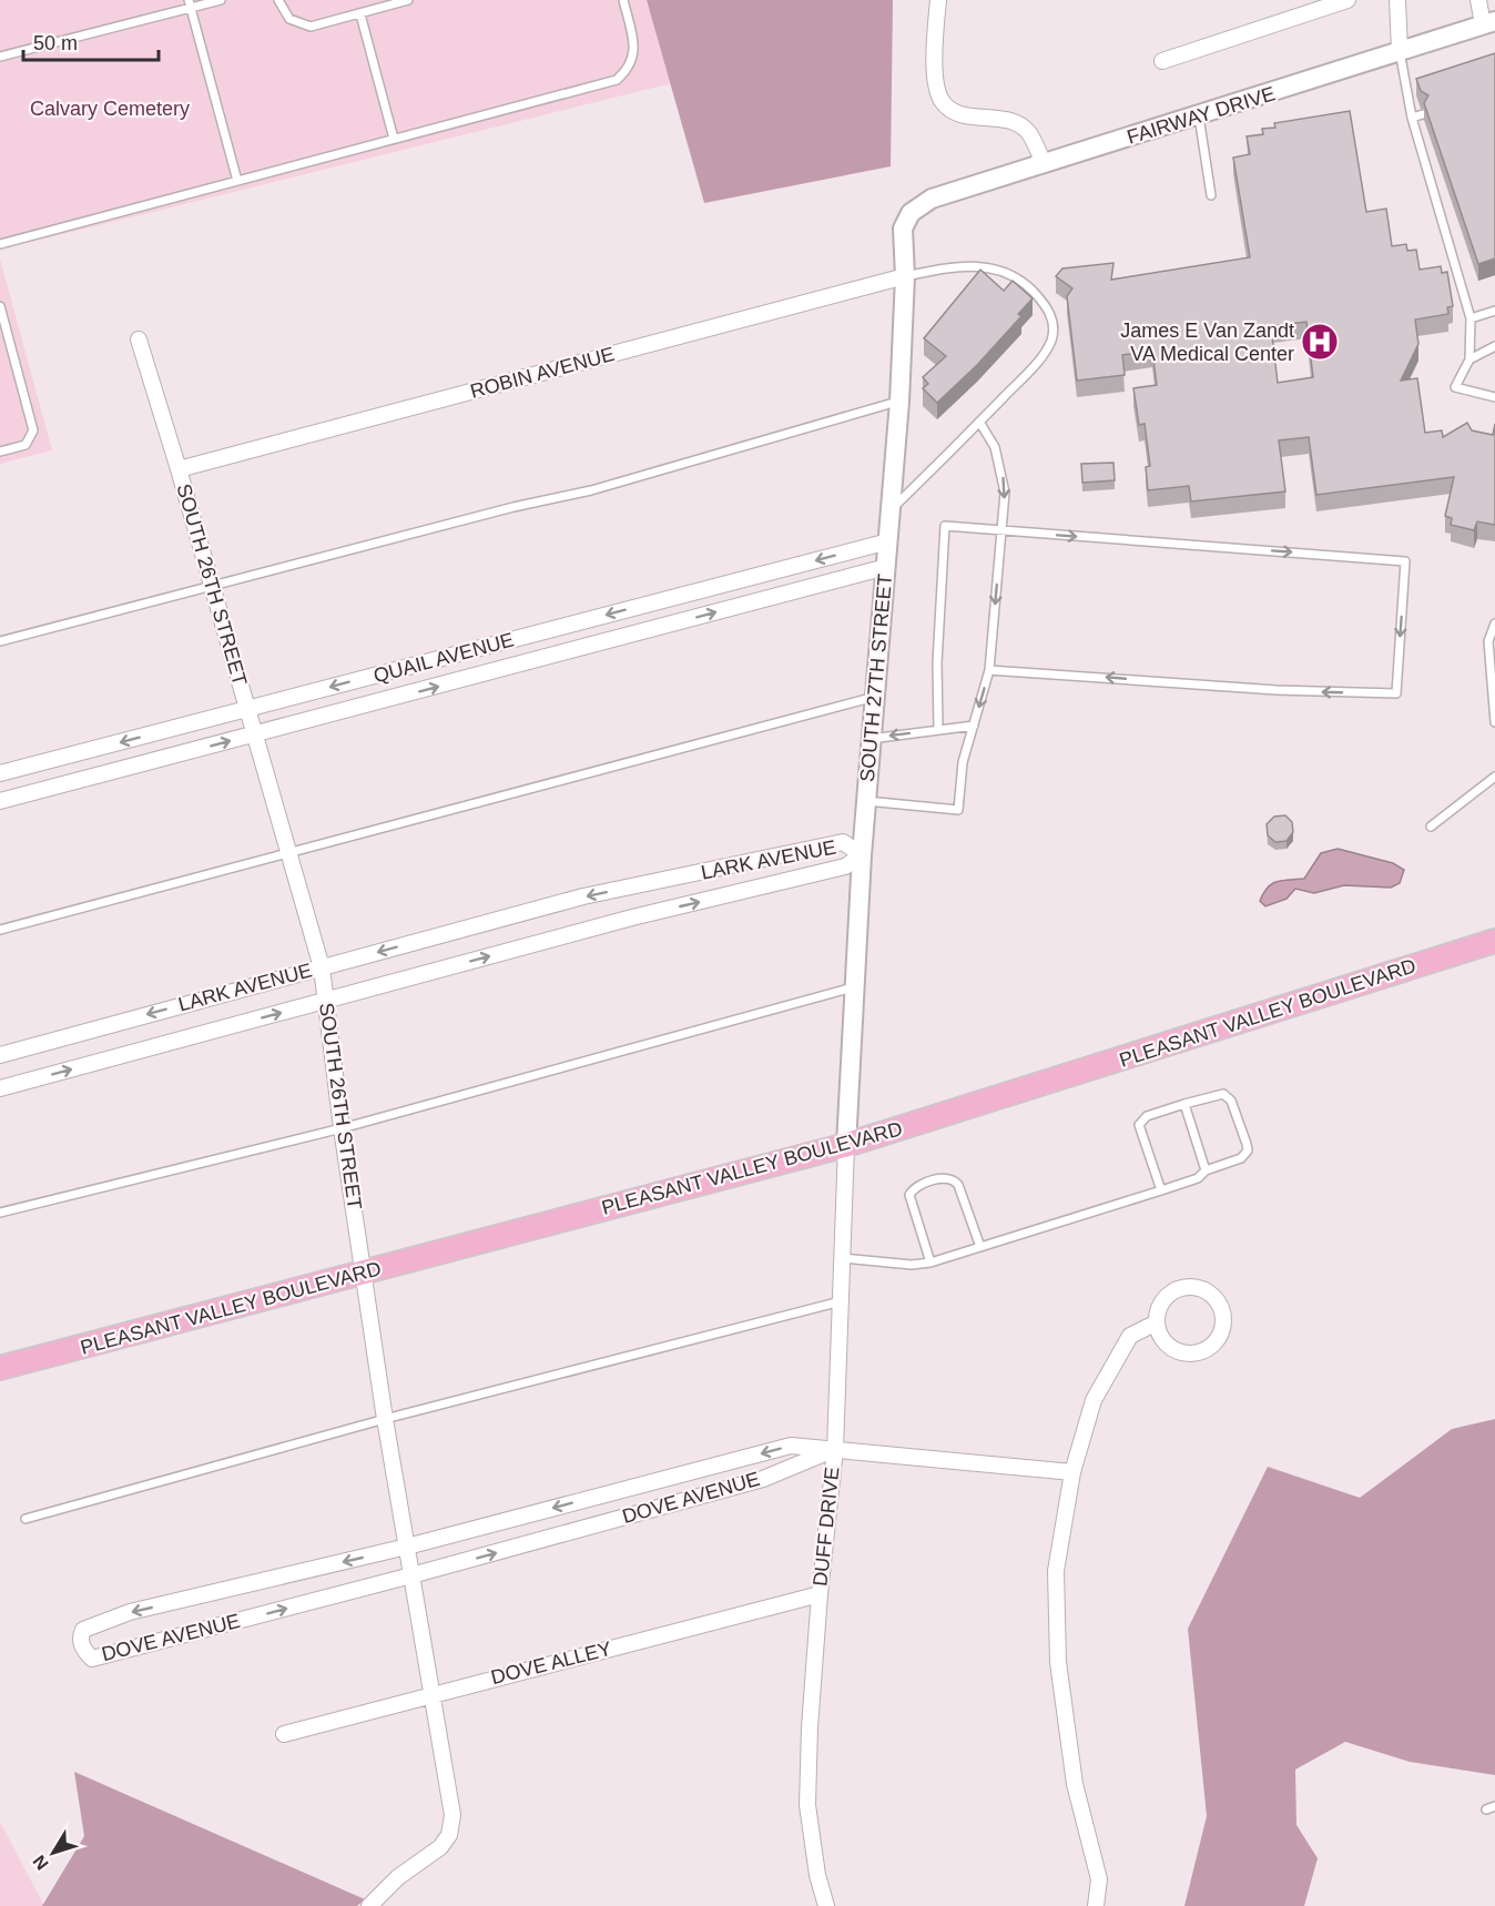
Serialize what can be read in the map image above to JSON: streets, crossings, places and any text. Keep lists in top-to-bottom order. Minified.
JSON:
{"streets":{"main road":["PLEASANT VALLEY BOULEVARD"],"street":["FAIRWAY DRIVE","ROBIN AVENUE","SOUTH 26TH STREET","QUAIL AVENUE","SOUTH 27TH STREET","LARK AVENUE","DOVE AVENUE","DUFF DRIVE","DOVE ALLEY"]},"crossings":[["FAIRWAY DRIVE","SOUTH 27TH STREET"],["ROBIN AVENUE","SOUTH 26TH STREET"],["ROBIN AVENUE","SOUTH 27TH STREET"],["SOUTH 26TH STREET","QUAIL AVENUE"],["SOUTH 26TH STREET","LARK AVENUE"],["SOUTH 26TH STREET","PLEASANT VALLEY BOULEVARD"],["SOUTH 26TH STREET","DOVE AVENUE"],["SOUTH 26TH STREET","DOVE ALLEY"],["QUAIL AVENUE","SOUTH 27TH STREET"],["SOUTH 27TH STREET","LARK AVENUE"],["SOUTH 27TH STREET","PLEASANT VALLEY BOULEVARD"],["SOUTH 27TH STREET","DUFF DRIVE"],["PLEASANT VALLEY BOULEVARD","DUFF DRIVE"],["DOVE AVENUE","DUFF DRIVE"],["DUFF DRIVE","DOVE ALLEY"]],"parks":["Calvary Cemetery"],"places":{"hospital":["James E Van Zandt VA Medical Center"]},"scale_bar":"50 m","north":"bottom left"}
